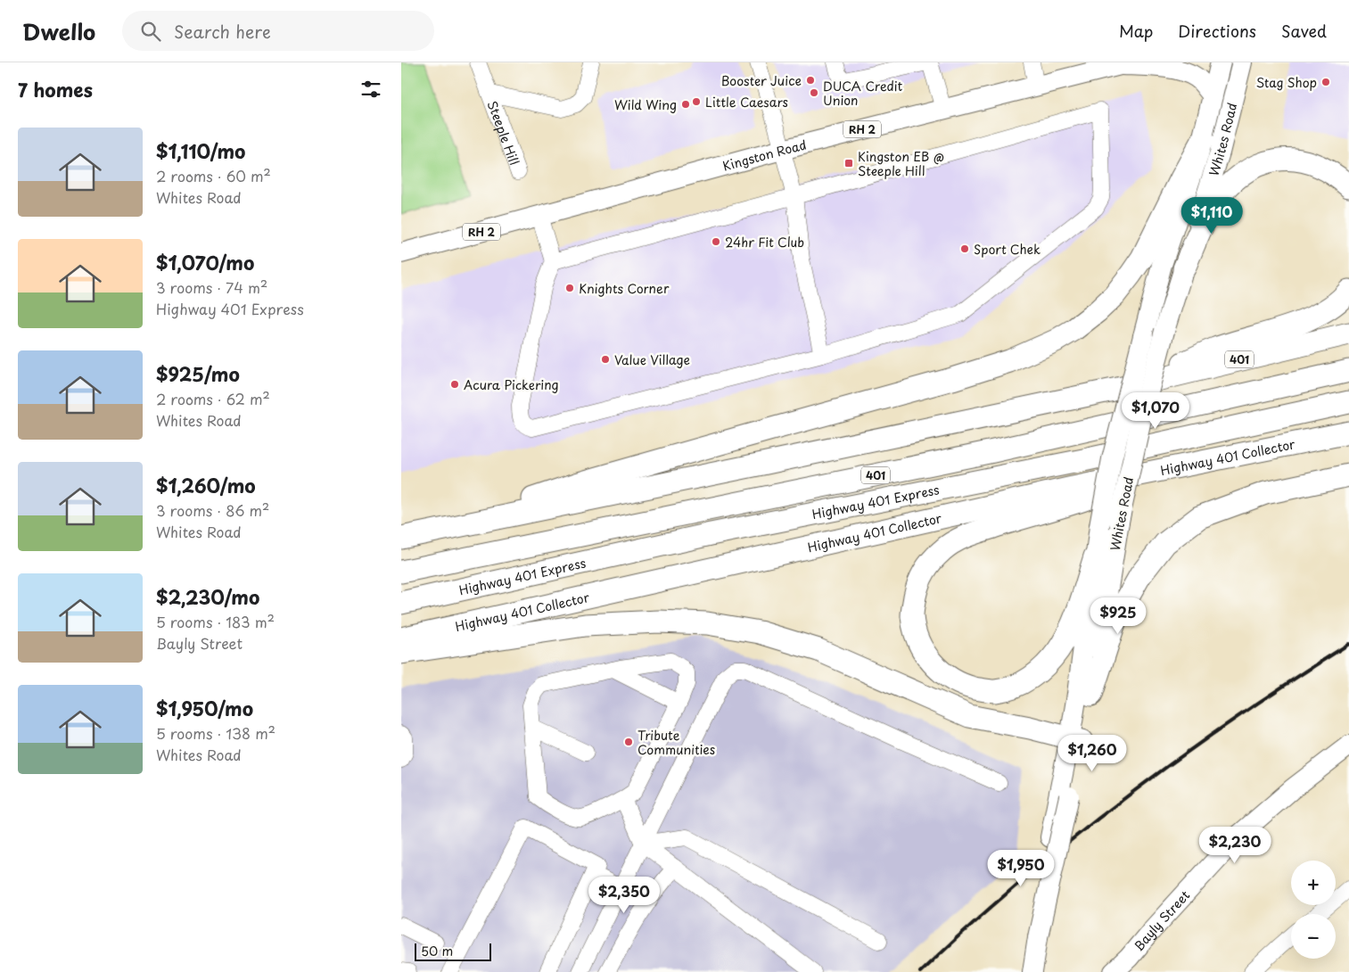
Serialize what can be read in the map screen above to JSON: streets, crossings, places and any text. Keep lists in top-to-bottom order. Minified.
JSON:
{"streets":{"highway":["401","Highway 401 Collector","Highway 401 Express"],"main road":["RH 2","Whites Road","Kingston Road","Bayly Street"],"street":["Steeple Hill"]},"crossings":[["Whites Road","Kingston Road"]],"places":{"other":["Booster Juice","Stag Shop","DUCA Credit Union","Little Caesars","Wild Wing","24hr Fit Club","Sport Chek","Knights Corner","Value Village","Acura Pickering","Tribute Communities"],"transit":["Kingston EB @ Steeple Hill"]},"scale_bar":"50 m","page":{"header":"Dwello","search":"Search here","nav":["Map","Directions","Saved"],"heading":"7 homes","list":[{"name":"$1,110/mo","note":"2 rooms · 60 m² · Whites Road"},{"name":"$1,070/mo","note":"3 rooms · 74 m² · Highway 401 Express"},{"name":"$925/mo","note":"2 rooms · 62 m² · Whites Road"},{"name":"$1,260/mo","note":"3 rooms · 86 m² · Whites Road"},{"name":"$2,230/mo","note":"5 rooms · 183 m² · Bayly Street"},{"name":"$1,950/mo","note":"5 rooms · 138 m² · Whites Road"}],"price":["$1,110","$1,070","$925","$1,260","$2,230","$1,950","$2,350"],"map_buttons":["+","−"],"scale":"50 m"}}
